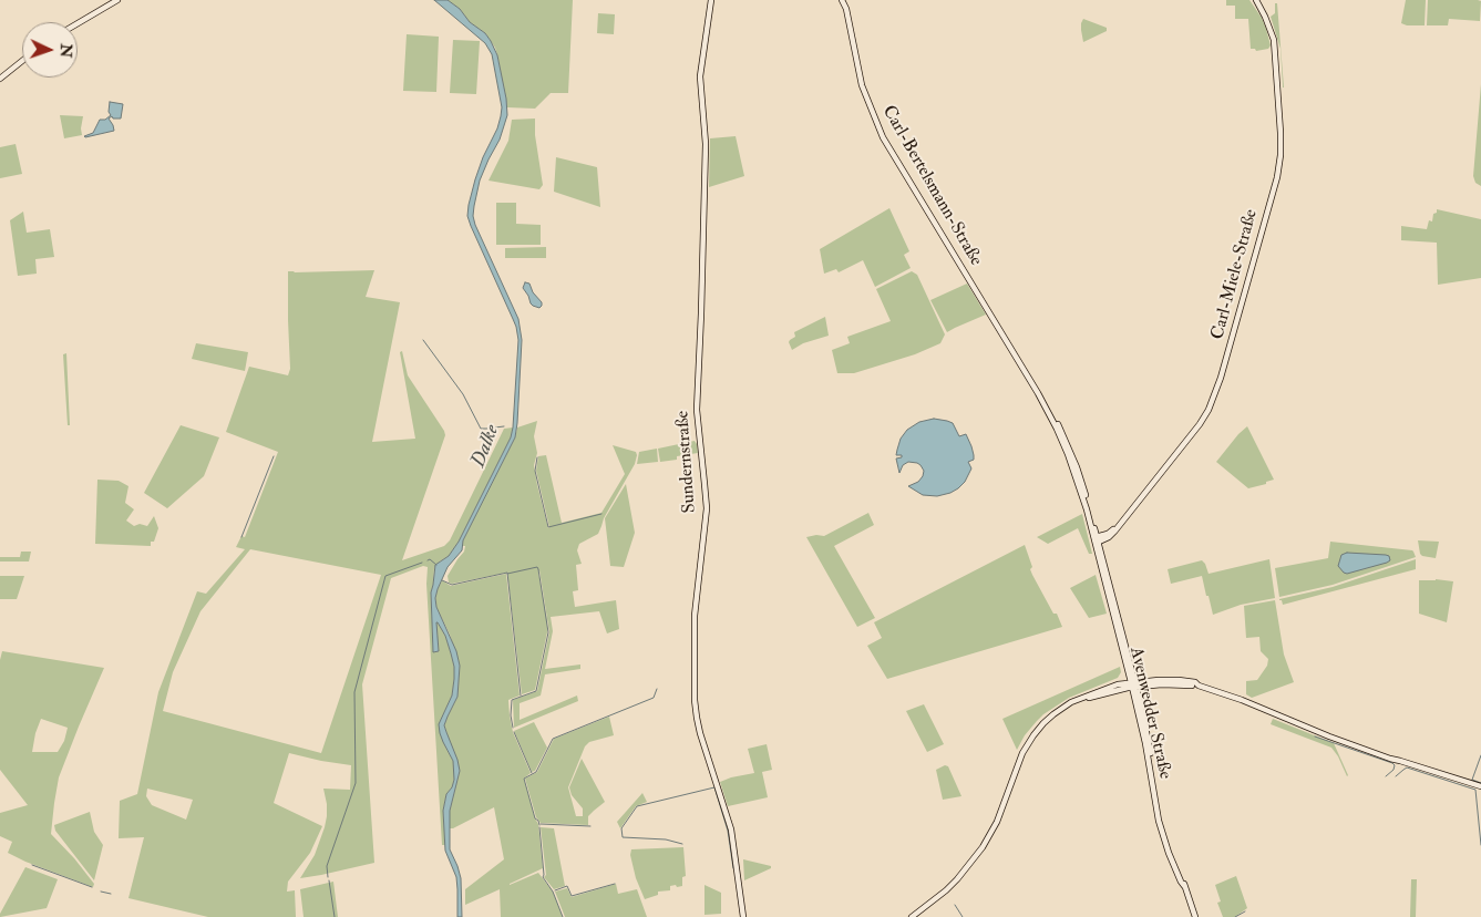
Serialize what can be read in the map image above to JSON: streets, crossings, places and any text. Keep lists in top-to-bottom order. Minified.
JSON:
{"streets":{"street":["Carl-Bertelsmann-Straße","Carl-Miele-Straße","Sundernstraße","Avenwedder Straße"]},"crossings":[["Carl-Bertelsmann-Straße","Carl-Miele-Straße"],["Carl-Bertelsmann-Straße","Avenwedder Straße"],["Carl-Miele-Straße","Avenwedder Straße"]],"water":["Dalke"],"north":"right"}
